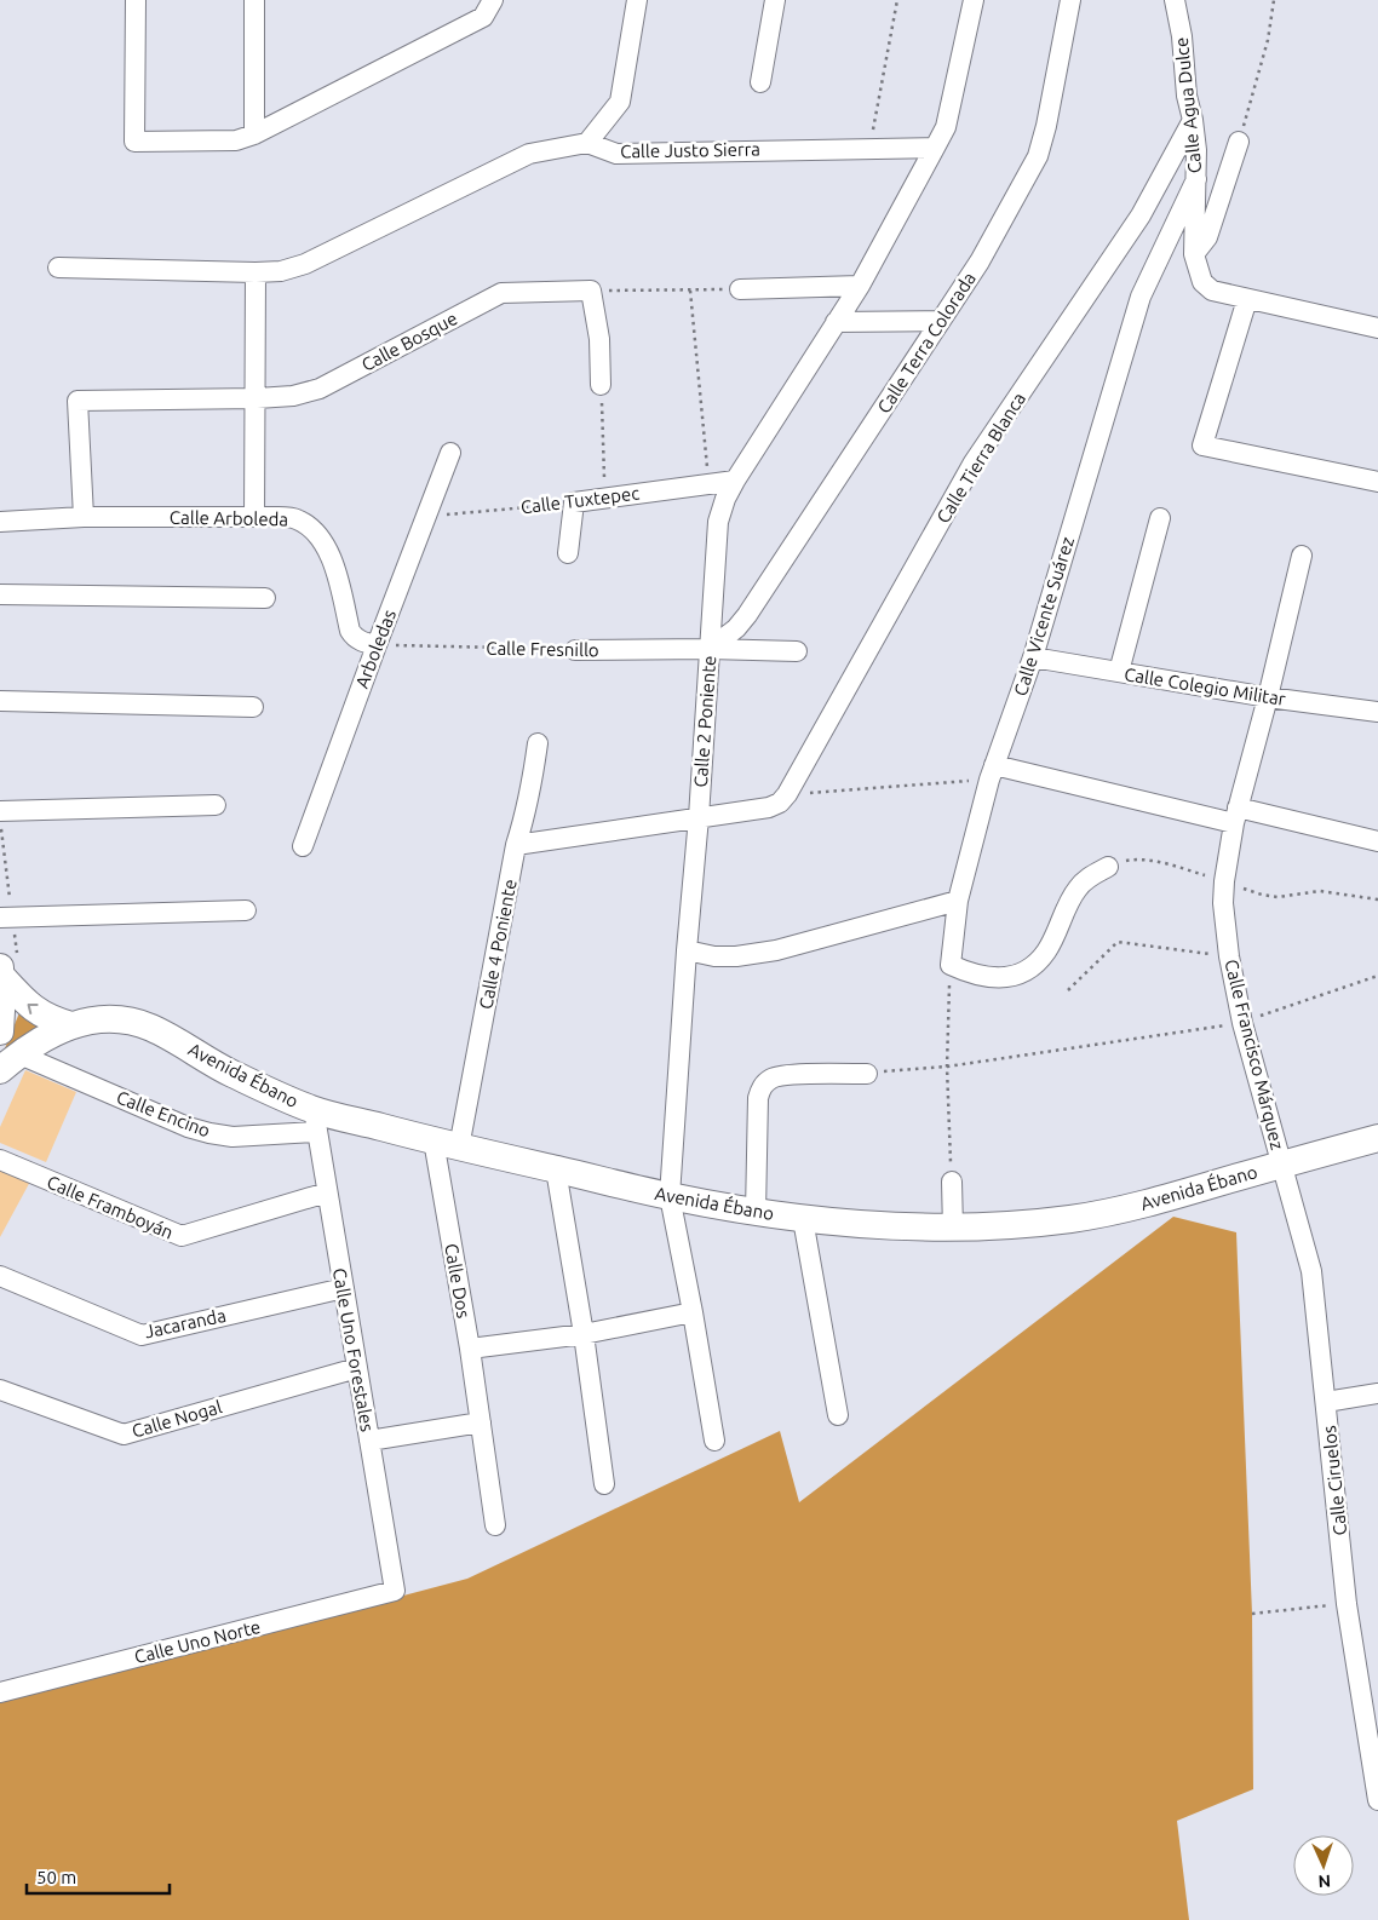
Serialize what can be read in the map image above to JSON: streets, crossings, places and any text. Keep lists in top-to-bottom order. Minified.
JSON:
{"streets":{"main road":["Avenida Ébano"],"street":["Calle Agua Dulce","Calle Justo Sierra","Calle Bosque","Calle Terra Colorada","Calle Tierra Blanca","Calle Tuxtepec","Calle Arboleda","Calle Vicente Suárez","Arboledas","Calle Fresnillo","Calle Colegio Militar","Calle 2 Poniente","Calle 4 Poniente","Calle Francisco Márquez","Calle Encino","Calle Framboyán","Calle Dos","Jacaranda","Calle Uno Forestales","Calle Nogal","Calle Ciruelos","Calle Uno Norte"]},"crossings":[["Calle Agua Dulce","Calle Tierra Blanca"],["Calle Agua Dulce","Calle Vicente Suárez"],["Calle Justo Sierra","Calle 2 Poniente"],["Calle Bosque","Calle Arboleda"],["Calle Terra Colorada","Calle Fresnillo"],["Calle Terra Colorada","Calle 2 Poniente"],["Calle Tuxtepec","Arboledas"],["Calle Tuxtepec","Calle 2 Poniente"],["Calle Arboleda","Arboledas"],["Calle Arboleda","Calle Fresnillo"],["Calle Vicente Suárez","Calle Colegio Militar"],["Arboledas","Calle Fresnillo"],["Calle Fresnillo","Calle 2 Poniente"],["Calle Colegio Militar","Calle Francisco Márquez"],["Calle 2 Poniente","Avenida Ébano"],["Calle 4 Poniente","Avenida Ébano"],["Calle 4 Poniente","Calle Dos"],["Calle Francisco Márquez","Avenida Ébano"],["Calle Francisco Márquez","Calle Ciruelos"],["Avenida Ébano","Calle Encino"],["Avenida Ébano","Calle Dos"],["Avenida Ébano","Calle Uno Forestales"],["Avenida Ébano","Calle Ciruelos"],["Calle Encino","Calle Uno Forestales"],["Calle Framboyán","Calle Uno Forestales"],["Jacaranda","Calle Uno Forestales"],["Calle Uno Forestales","Calle Nogal"],["Calle Uno Forestales","Calle Uno Norte"]],"scale_bar":"50 m","north":"bottom"}
